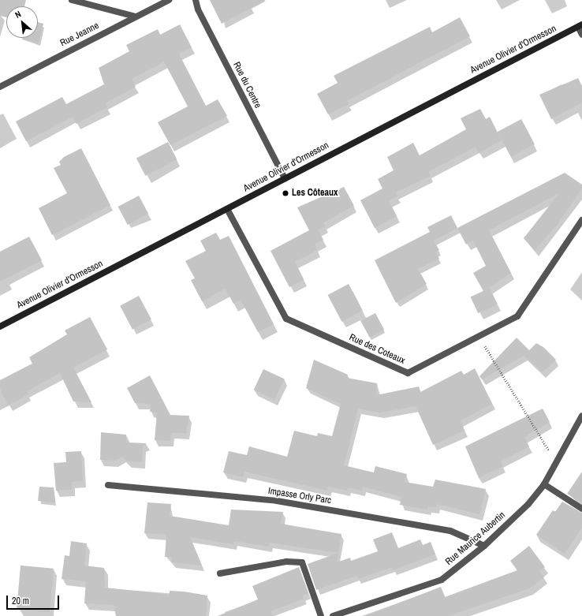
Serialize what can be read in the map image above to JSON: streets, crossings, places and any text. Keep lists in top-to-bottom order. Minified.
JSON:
{"streets":{"main road":["Avenue Olivier d'Ormesson"],"street":["Rue Jeanne","Rue du Centre","Rue des Coteaux","Impasse Orly Parc","Rue Maurice Aubertin"]},"crossings":[["Avenue Olivier d'Ormesson","Rue du Centre"],["Avenue Olivier d'Ormesson","Rue des Coteaux"],["Impasse Orly Parc","Rue Maurice Aubertin"]],"places":["Les Côteaux"],"scale_bar":"20 m","north":"top left"}
